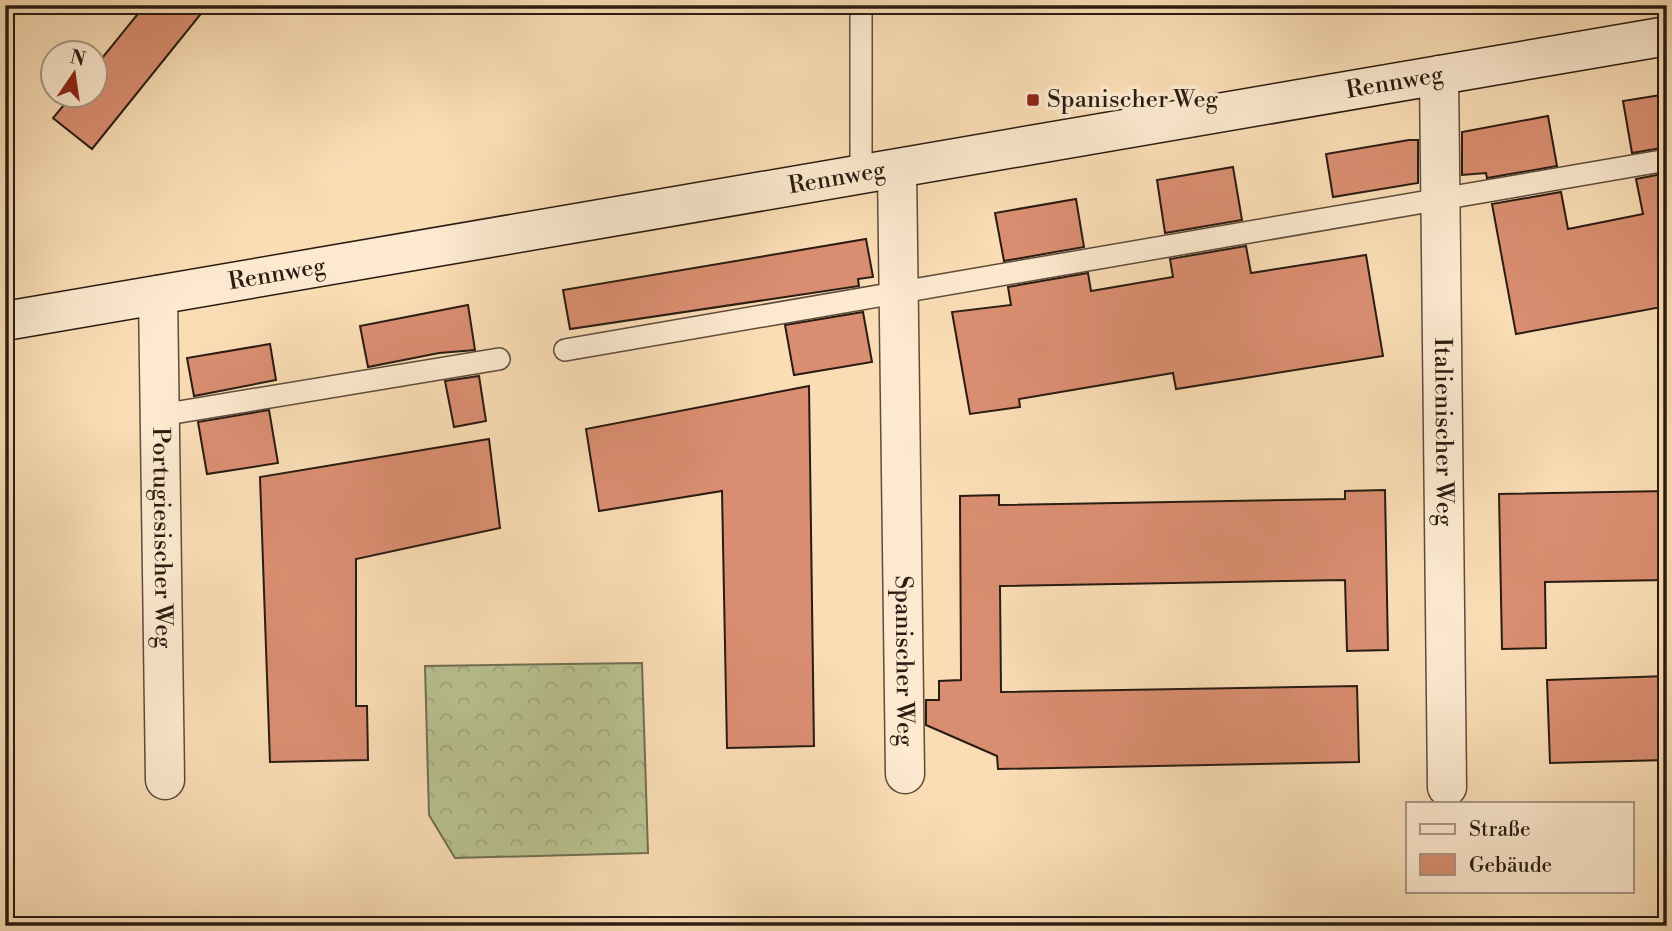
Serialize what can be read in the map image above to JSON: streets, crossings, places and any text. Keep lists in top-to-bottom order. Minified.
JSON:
{"streets":{"street":["Rennweg","Italienischer Weg","Portugiesischer Weg","Spanischer Weg"]},"crossings":[["Rennweg","Italienischer Weg"],["Rennweg","Portugiesischer Weg"],["Rennweg","Spanischer Weg"]],"places":{"transit":["Spanischer Weg"]},"legend":["Straße","Gebäude"],"north":"top"}
